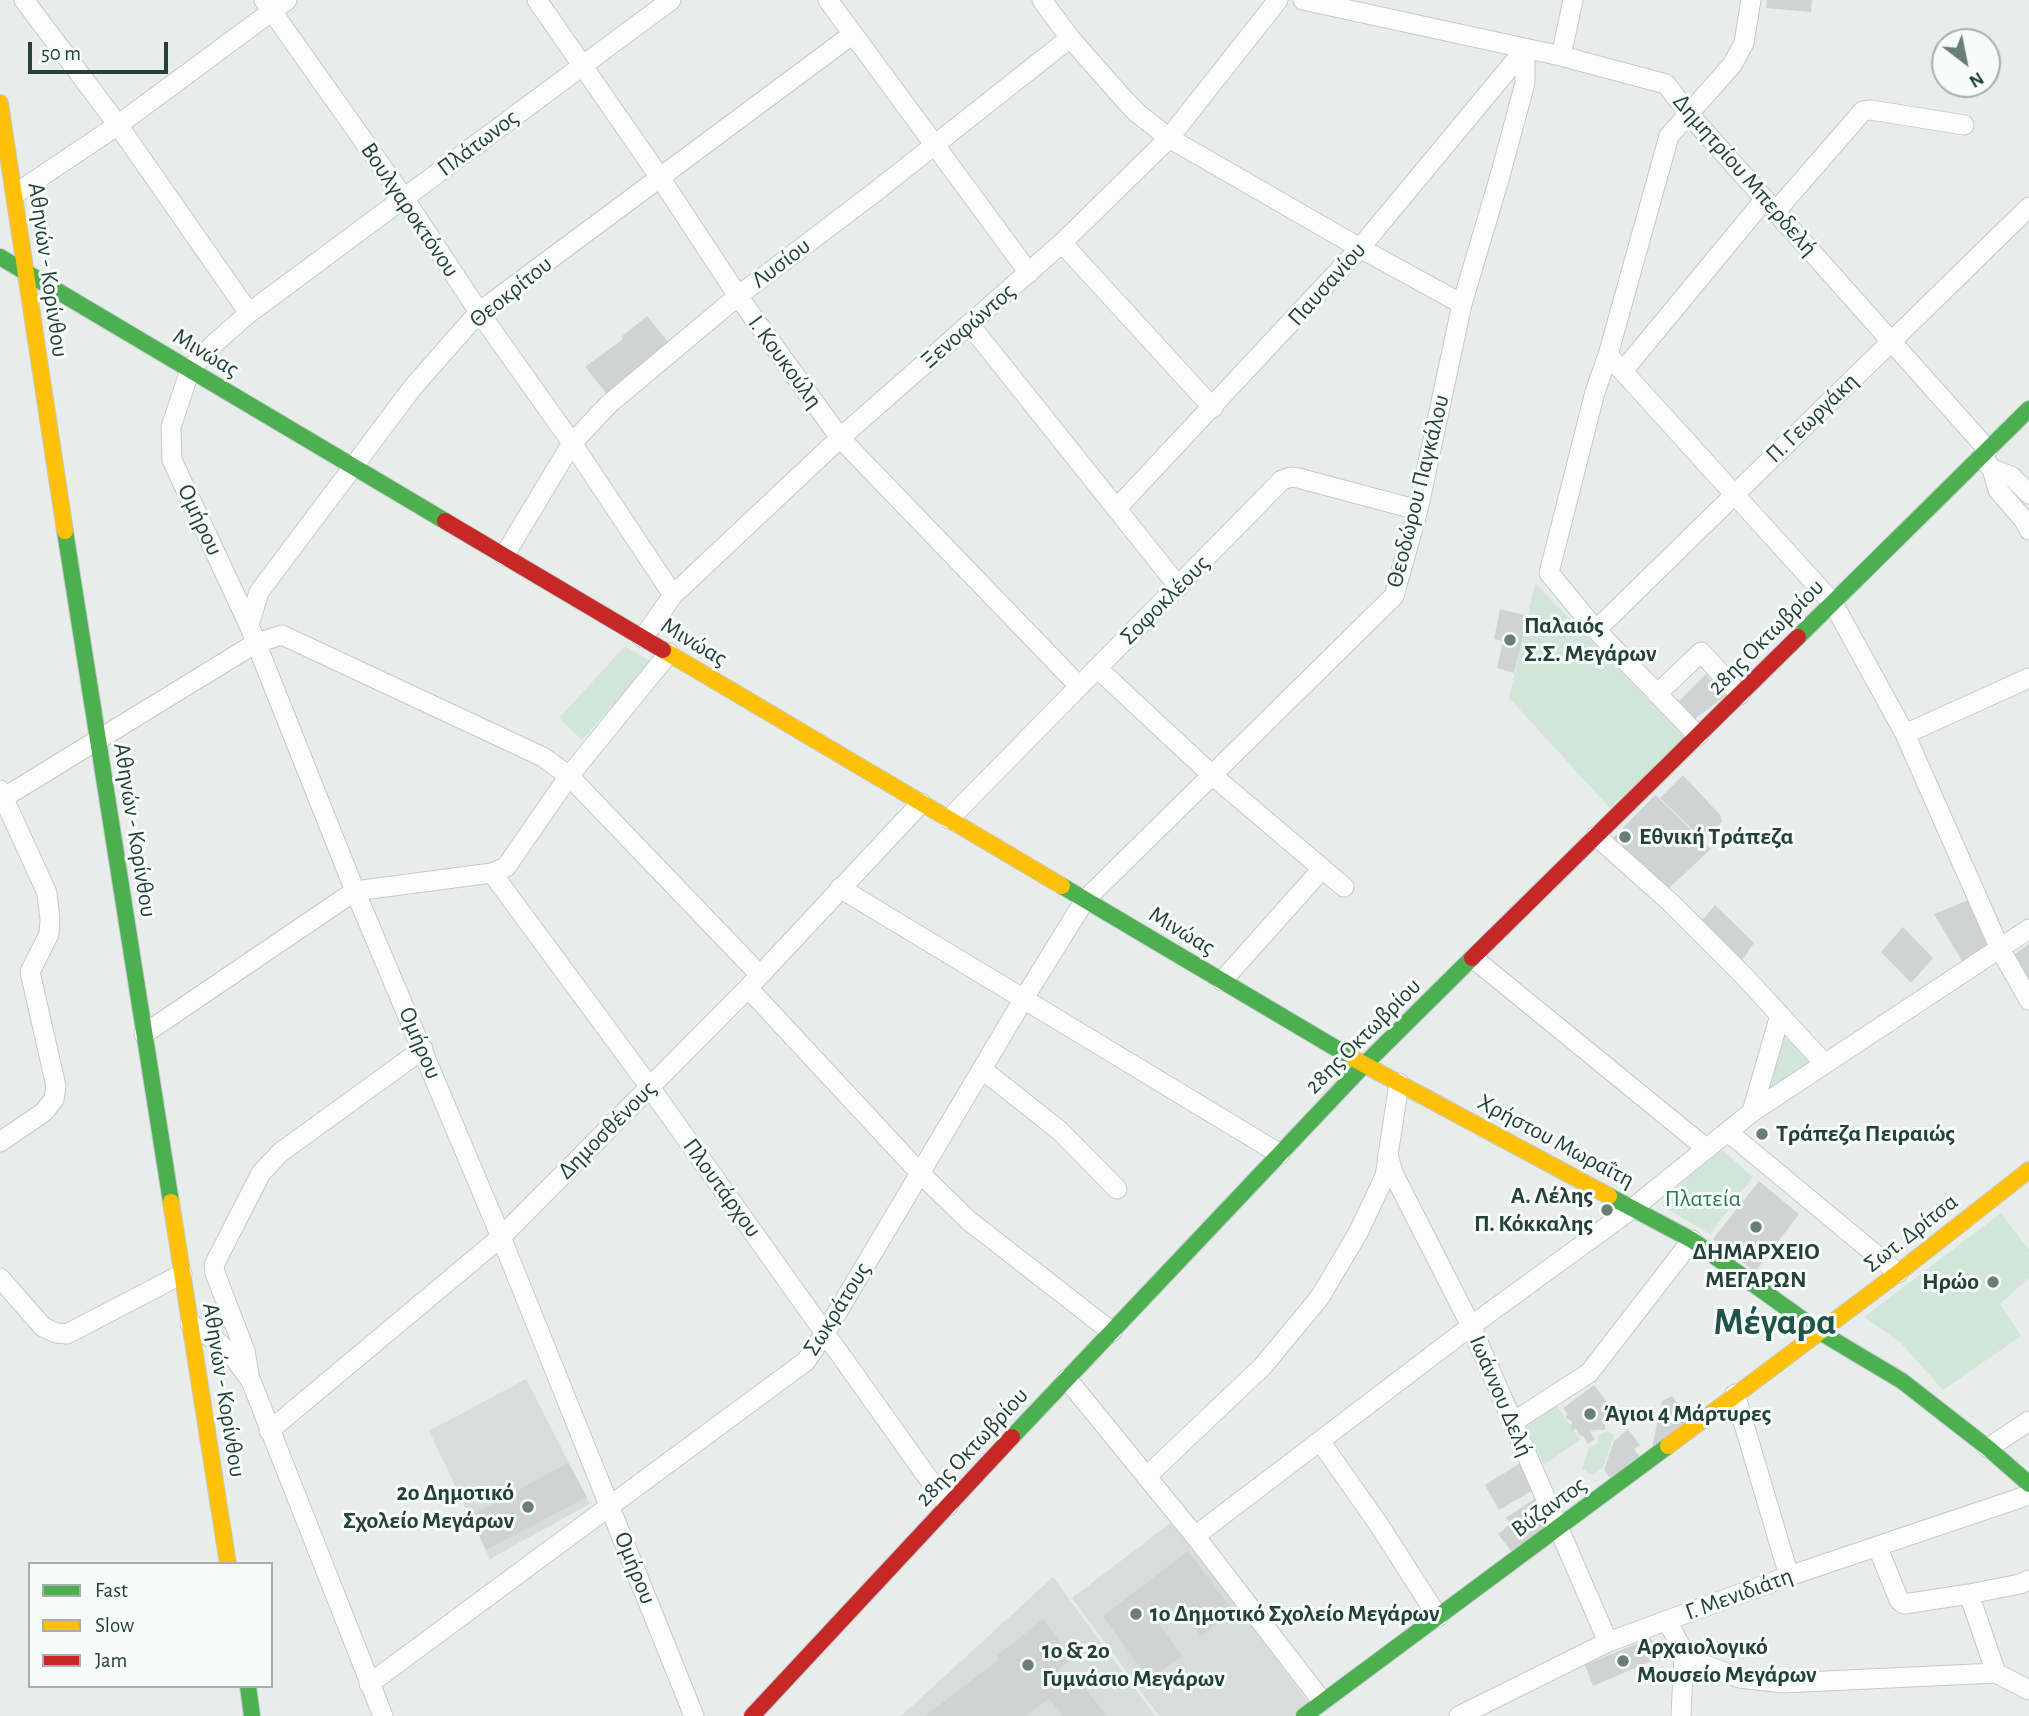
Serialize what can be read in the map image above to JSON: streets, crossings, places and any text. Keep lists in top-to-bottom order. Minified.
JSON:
{"streets":{"main road":["Αθηνών - Κορίνθου","Μινώας","28ης Οκτωβρίου","Χρήστου Μωραΐτη","Σωτ. Δρίτσα","Βύζαντος"],"street":["Πλάτωνος","Δημητρίου Μπερδελή","Βουλγαροκτόνου","Λυσίου","Παυσανίου","Θεοκρίτου","Ξενοφώντος","Ι. Κουκούλη","Π. Γεωργάκη","Θεοδώρου Παγκάλου","Ομήρου","Σοφοκλέους","Δημοσθένους","Πλουτάρχου","Σωκράτους","Ιωάννου Δελή","Γ. Μενιδιάτη"]},"crossings":[["Πλάτωνος","Βουλγαροκτόνου"],["Πλάτωνος","Μινώας"],["Πλάτωνος","Ι. Κουκούλη"],["Πλάτωνος","Ομήρου"],["Δημητρίου Μπερδελή","Παυσανίου"],["Δημητρίου Μπερδελή","Π. Γεωργάκη"],["Δημητρίου Μπερδελή","Θεοδώρου Παγκάλου"],["Δημητρίου Μπερδελή","28ης Οκτωβρίου"],["Βουλγαροκτόνου","Λυσίου"],["Βουλγαροκτόνου","Θεοκρίτου"],["Βουλγαροκτόνου","Ξενοφώντος"],["Λυσίου","Μινώας"],["Λυσίου","Ι. Κουκούλη"],["Αθηνών - Κορίνθου","Μινώας"],["Παυσανίου","Θεοδώρου Παγκάλου"],["Θεοκρίτου","Μινώας"],["Θεοκρίτου","Ι. Κουκούλη"],["Θεοκρίτου","Ομήρου"],["Ξενοφώντος","Μινώας"],["Ξενοφώντος","Ι. Κουκούλη"],["Μινώας","Θεοδώρου Παγκάλου"],["Μινώας","Ομήρου"],["Μινώας","Σοφοκλέους"],["Μινώας","28ης Οκτωβρίου"],["Μινώας","Δημοσθένους"],["Μινώας","Χρήστου Μωραΐτη"],["Μινώας","Σωκράτους"],["Ι. Κουκούλη","Σοφοκλέους"],["Θεοδώρου Παγκάλου","Σοφοκλέους"],["Θεοδώρου Παγκάλου","Σωκράτους"],["Ομήρου","Δημοσθένους"],["Ομήρου","Σωκράτους"],["28ης Οκτωβρίου","Χρήστου Μωραΐτη"],["28ης Οκτωβρίου","Πλουτάρχου"],["Δημοσθένους","Πλουτάρχου"],["Χρήστου Μωραΐτη","Σωτ. Δρίτσα"],["Χρήστου Μωραΐτη","Βύζαντος"],["Πλουτάρχου","Σωκράτους"],["Σωτ. Δρίτσα","Βύζαντος"],["Ιωάννου Δελή","Βύζαντος"],["Ιωάννου Δελή","Γ. Μενιδιάτη"]],"districts":["Μέγαρα"],"parks":["Πλατεία"],"places":["Παλαιός Σ.Σ. Μεγάρων","Εθνική Τράπεζα","Τράπεζα Πειραιώς","Α. Λέλης Π. Κόκκαλης","ΔΗΜΑΡΧΕΙΟ ΜΕΓΑΡΩΝ","Ηρώο","Άγιοι 4 Μάρτυρες","2ο Δημοτικό Σχολείο Μεγάρων","1ο Δημοτικό Σχολείο Μεγάρων","Αρχαιολογικό Μουσείο Μεγάρων","1ο & 2ο Γυμνάσιο Μεγάρων"],"legend":["Fast","Slow","Jam"],"scale_bar":"50 m","north":"bottom right"}
